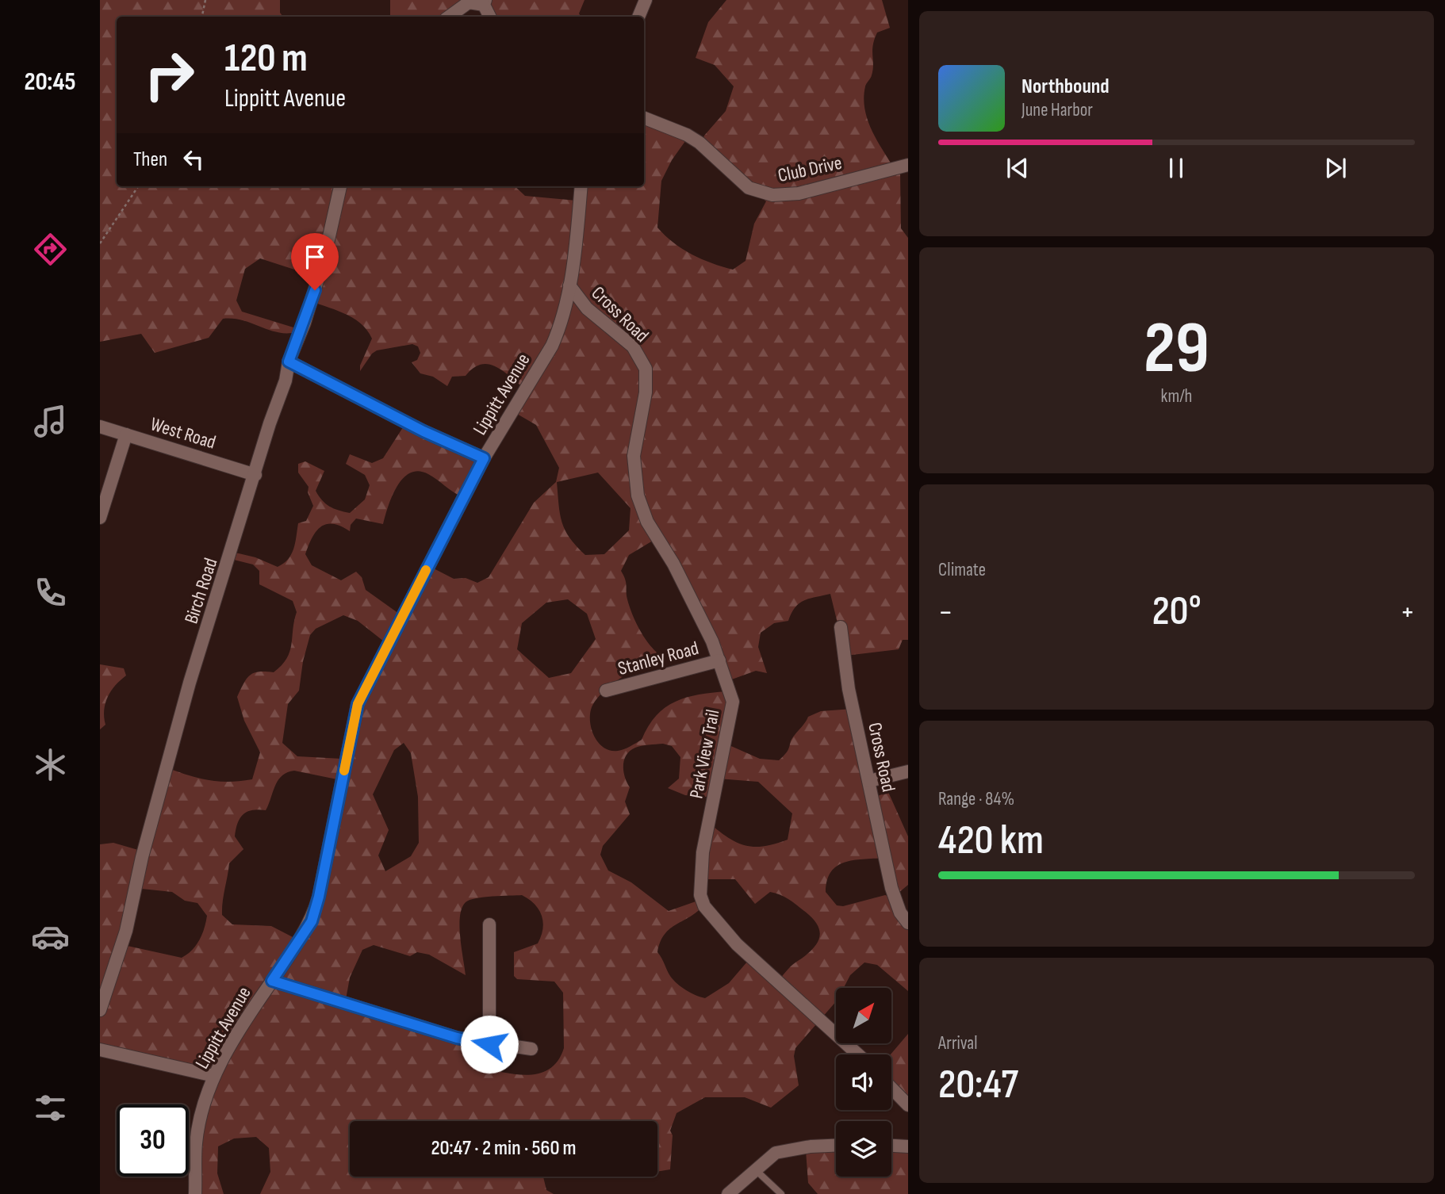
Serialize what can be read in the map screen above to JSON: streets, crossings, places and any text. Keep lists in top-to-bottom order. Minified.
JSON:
{"streets":{"street":["Club Drive","Cross Road","Lippitt Avenue","West Road","Birch Road","Stanley Road","Park View Trail"]},"crossings":[["Cross Road","Lippitt Avenue"],["Cross Road","Park View Trail"],["West Road","Birch Road"],["Stanley Road","Park View Trail"]],"north":"top right","page":{"tabs":"20:45","turn":["120 m","Lippitt Avenue"],"song":["Northbound","June Harbor"],"then":"Then","tile":[["29","km/h"],"Climate",["Range · 84%","420 km"],["Arrival","20:47"]],"heat":["−","20°","+"],"limit":"30","trip":"20:47 · 2 min · 560 m"}}
